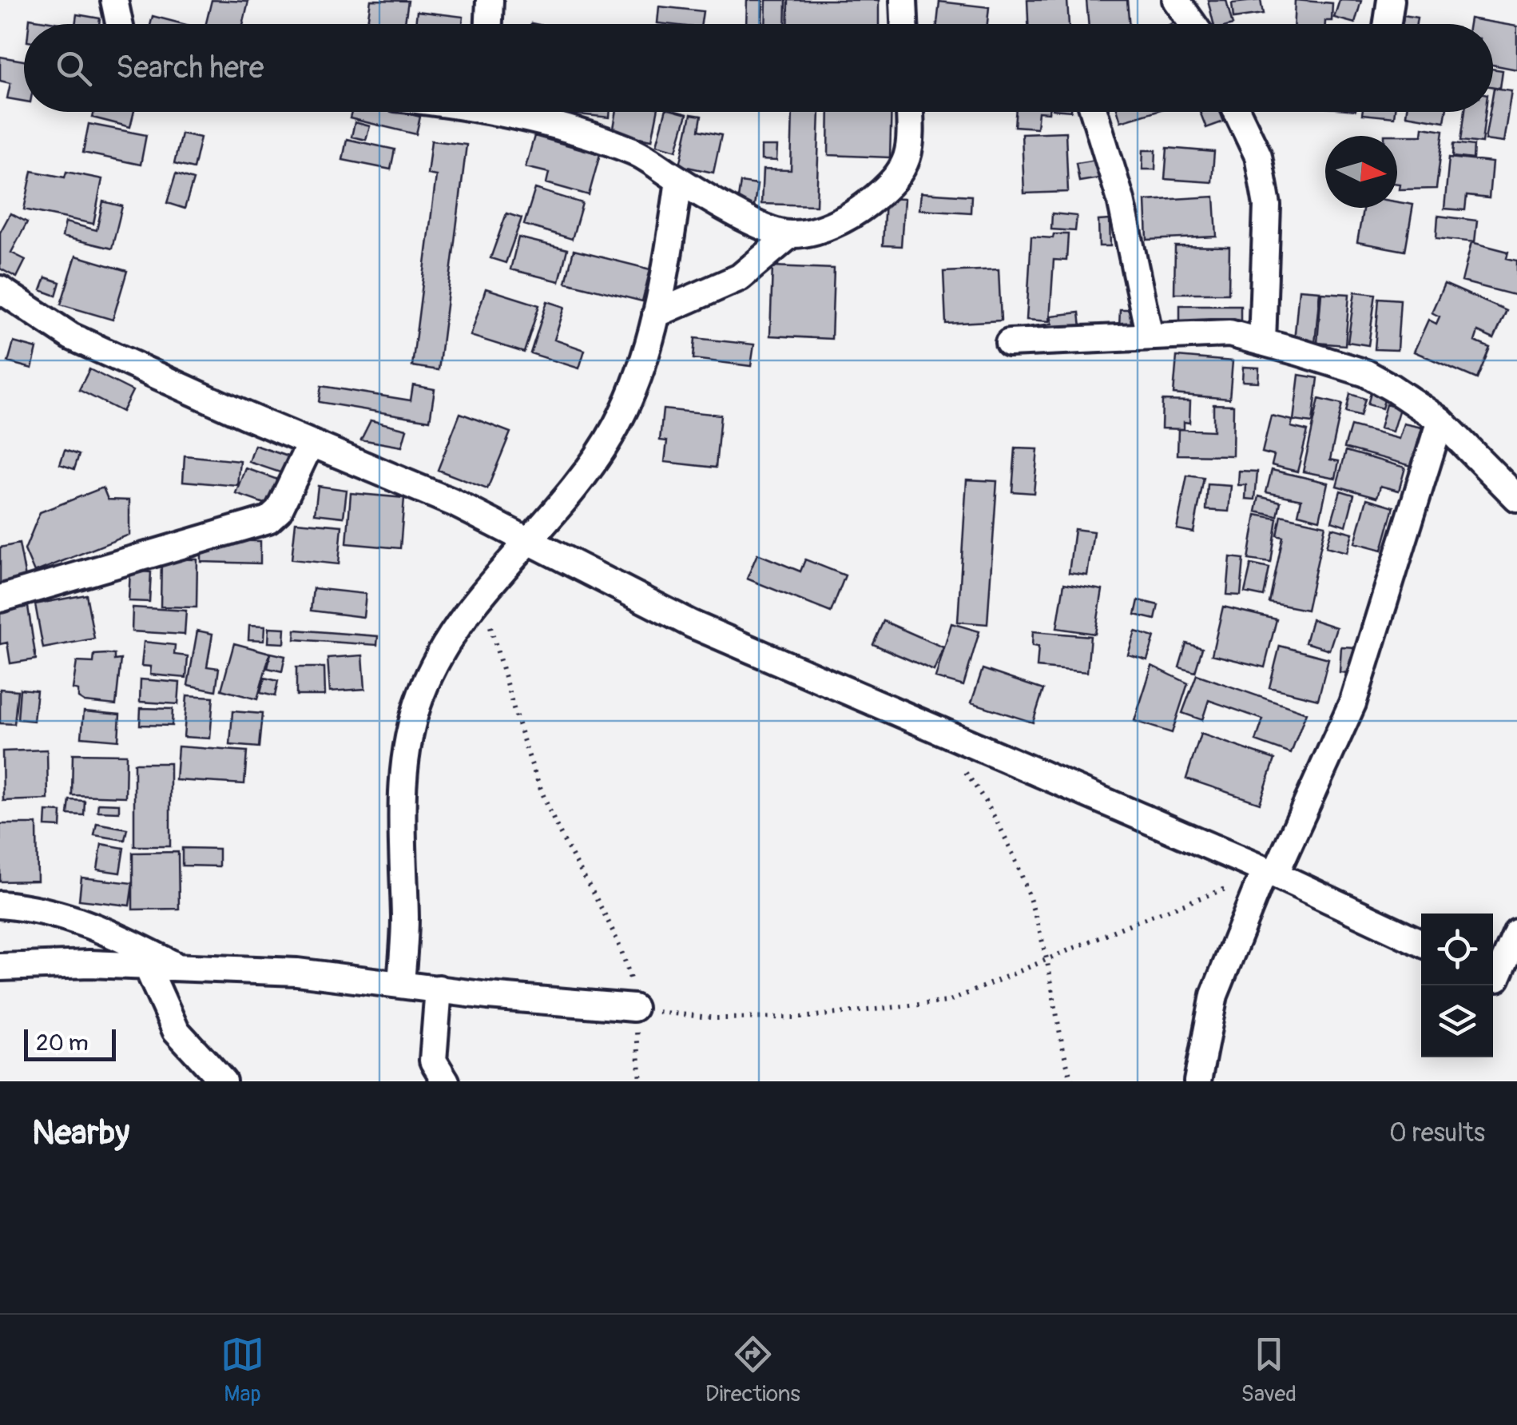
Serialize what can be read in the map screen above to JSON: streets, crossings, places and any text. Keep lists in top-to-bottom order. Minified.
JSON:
{"scale_bar":"20 m","north":"right","page":{"search":"Search here","scale":"20 m","heading":["Nearby","0 results"],"nav":["Map","Directions","Saved"]}}
